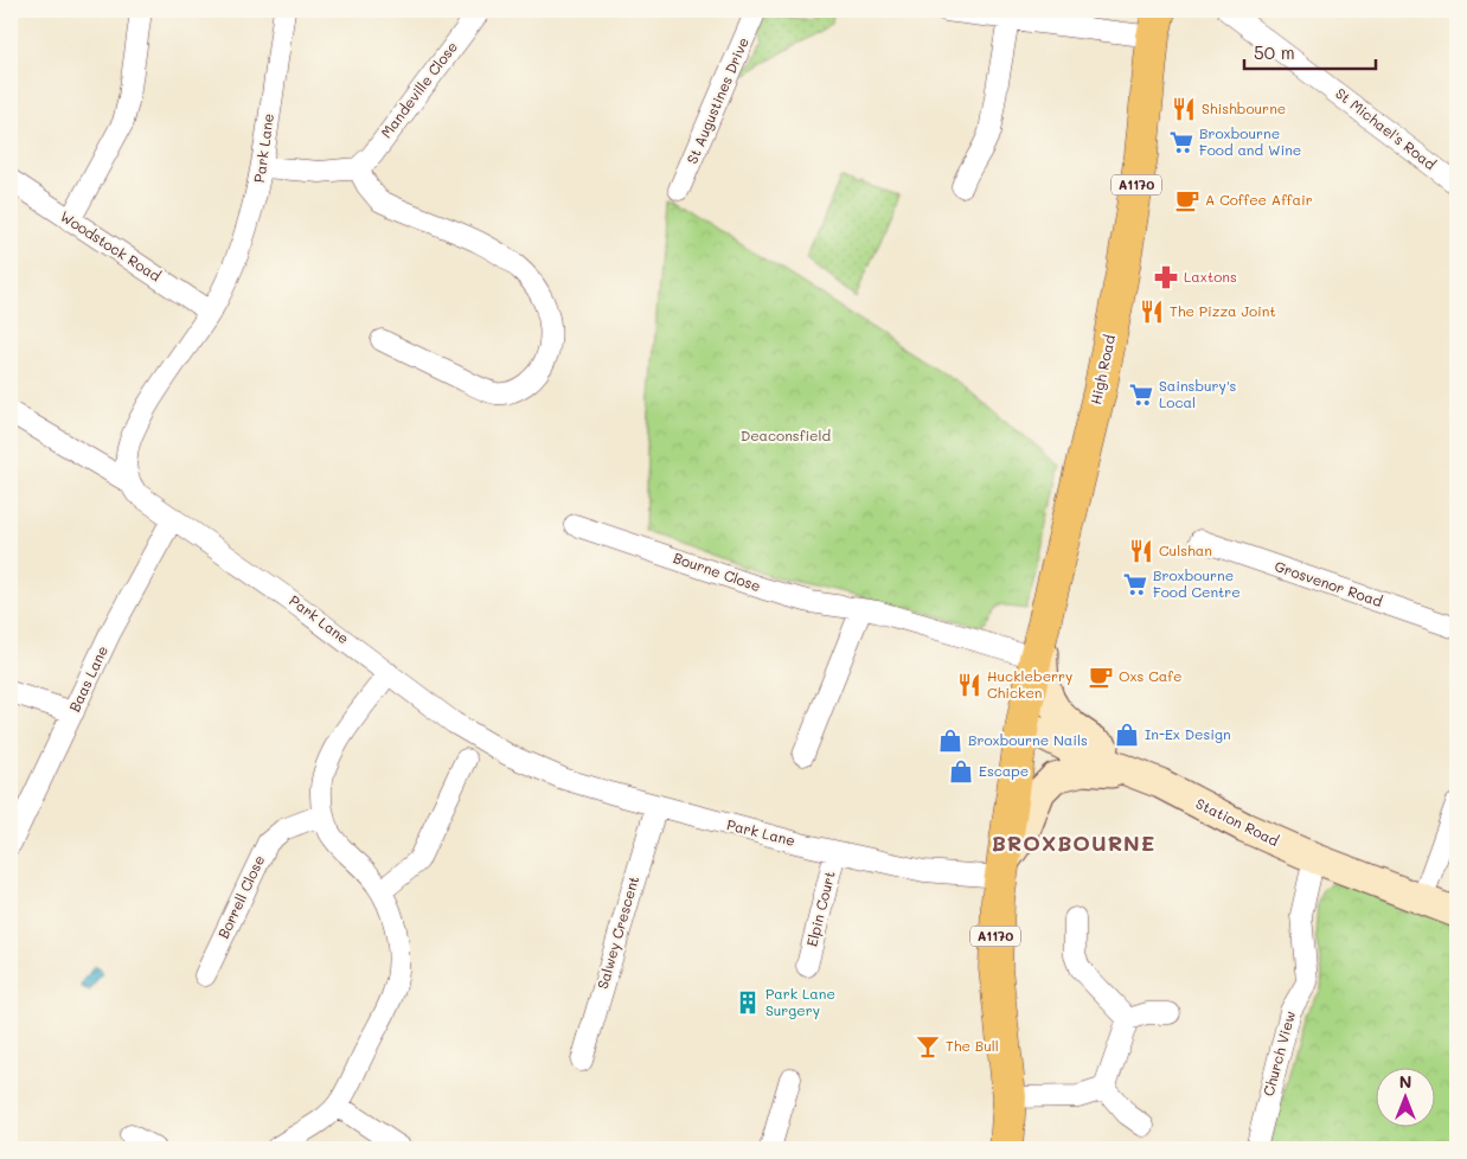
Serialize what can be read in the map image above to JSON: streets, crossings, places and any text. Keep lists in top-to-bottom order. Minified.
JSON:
{"streets":{"main road":["A1170","High Road","Station Road"],"street":["Mandeville Close","St Augustines Drive","St Michael's Road","Park Lane","Woodstock Road","Bourne Close","Grosvenor Road","Baas Lane","Borrell Close","Elpin Court","Salwey Crescent","Church View"]},"crossings":[["Park Lane","A1170"],["Park Lane","Woodstock Road"],["Park Lane","Baas Lane"],["Park Lane","Elpin Court"],["Park Lane","Salwey Crescent"],["A1170","High Road"],["A1170","Station Road"],["High Road","Bourne Close"],["High Road","Station Road"],["Station Road","Church View"]],"districts":["BROXBOURNE"],"parks":["Deaconsfield"],"places":{"restaurant":["Shishbourne","The Pizza Joint","Culshan","Huckleberry Chicken"],"supermarket":["Broxbourne Food and Wine","Sainsbury's Local","Broxbourne Food Centre"],"cafe":["A Coffee Affair","Oxs Cafe"],"pharmacy":["Laxtons"],"shop":["In-Ex Design","Broxbourne Nails","Escape"],"building":["Park Lane Surgery"],"bar":["The Bull"]},"scale_bar":"50 m","north":"top"}
